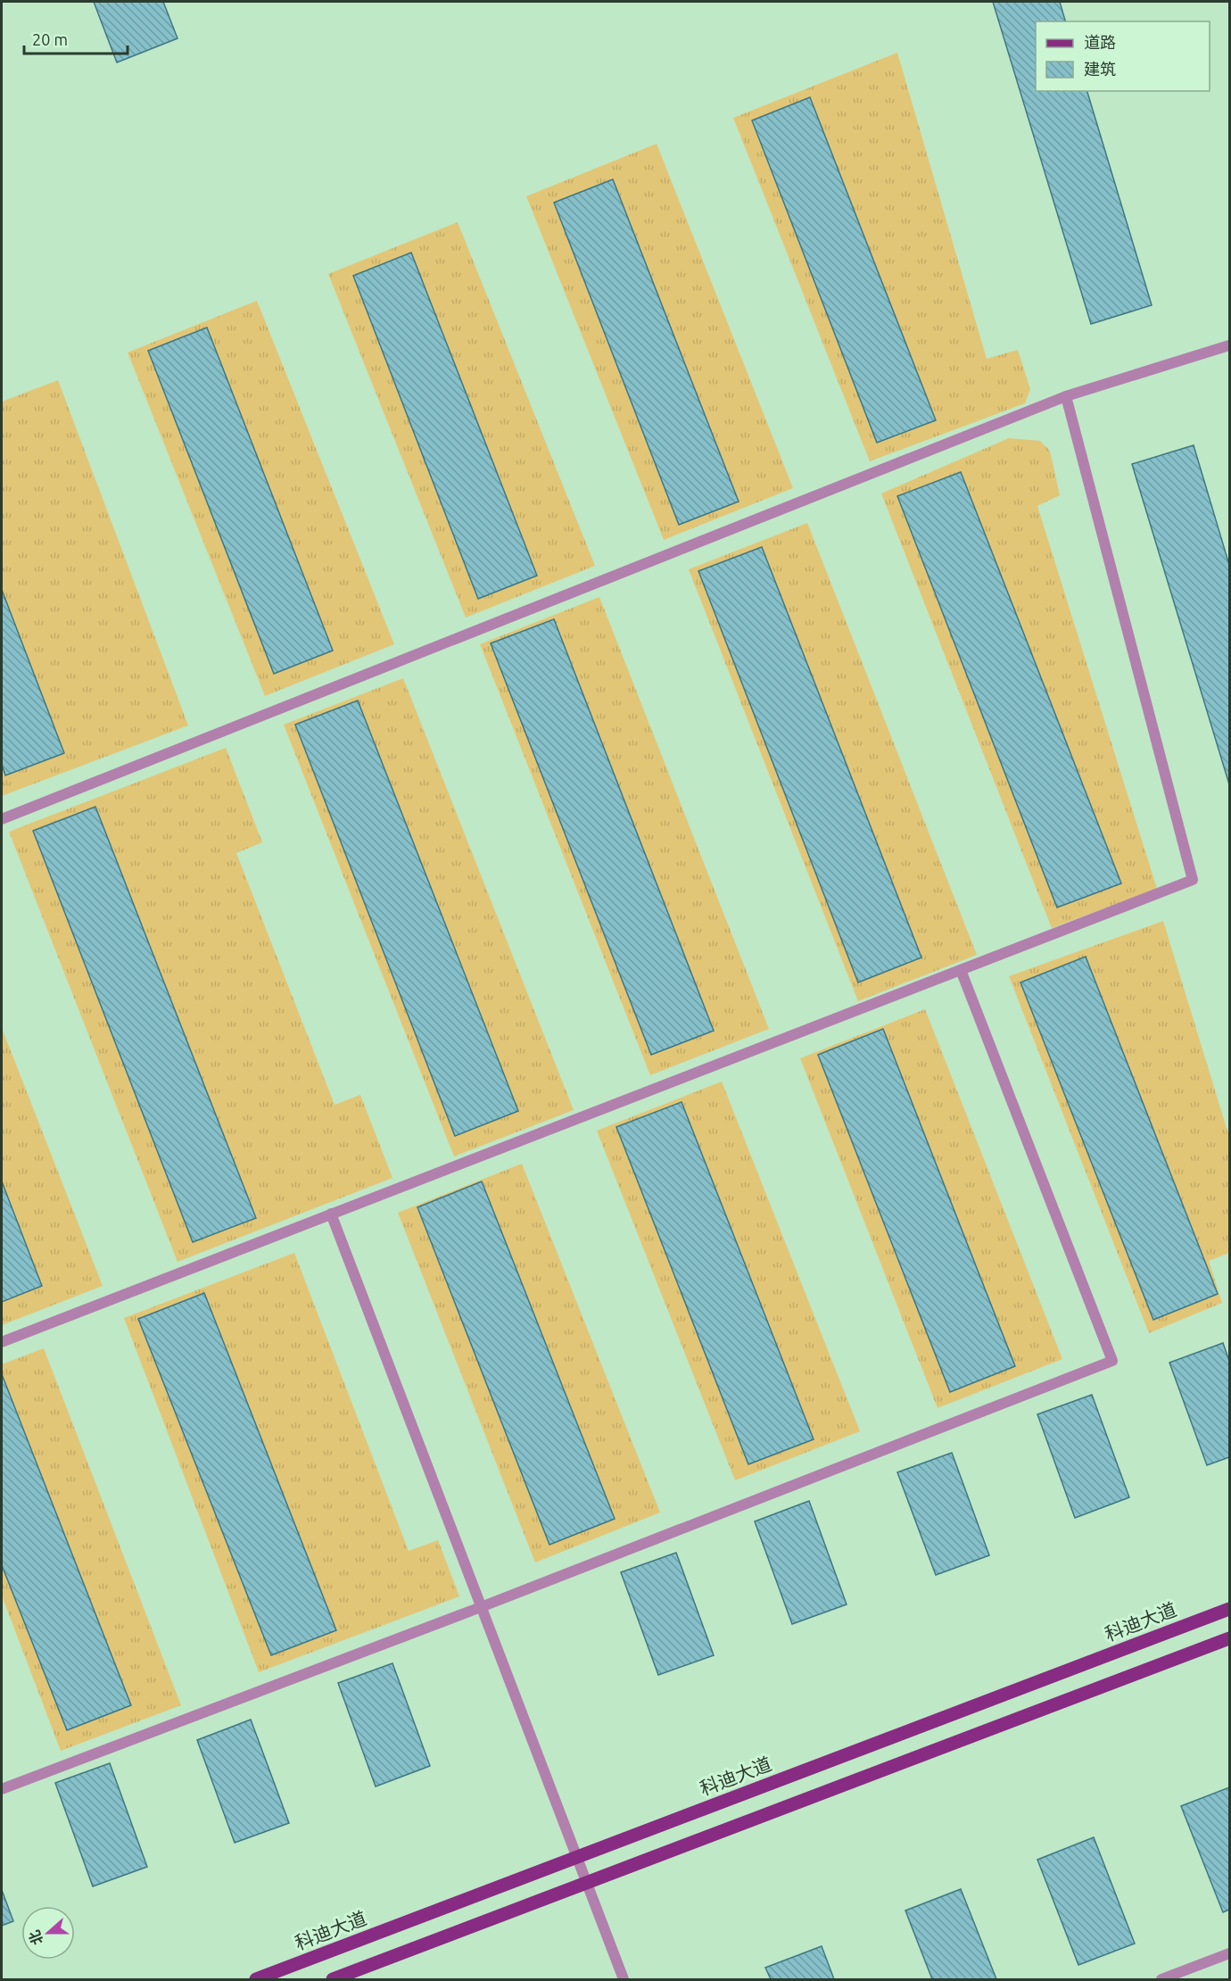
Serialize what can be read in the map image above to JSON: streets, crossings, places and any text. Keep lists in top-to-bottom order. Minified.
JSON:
{"streets":{"main road":["科迪大道"]},"legend":["道路","建筑"],"scale_bar":"20 m","north":"left"}
